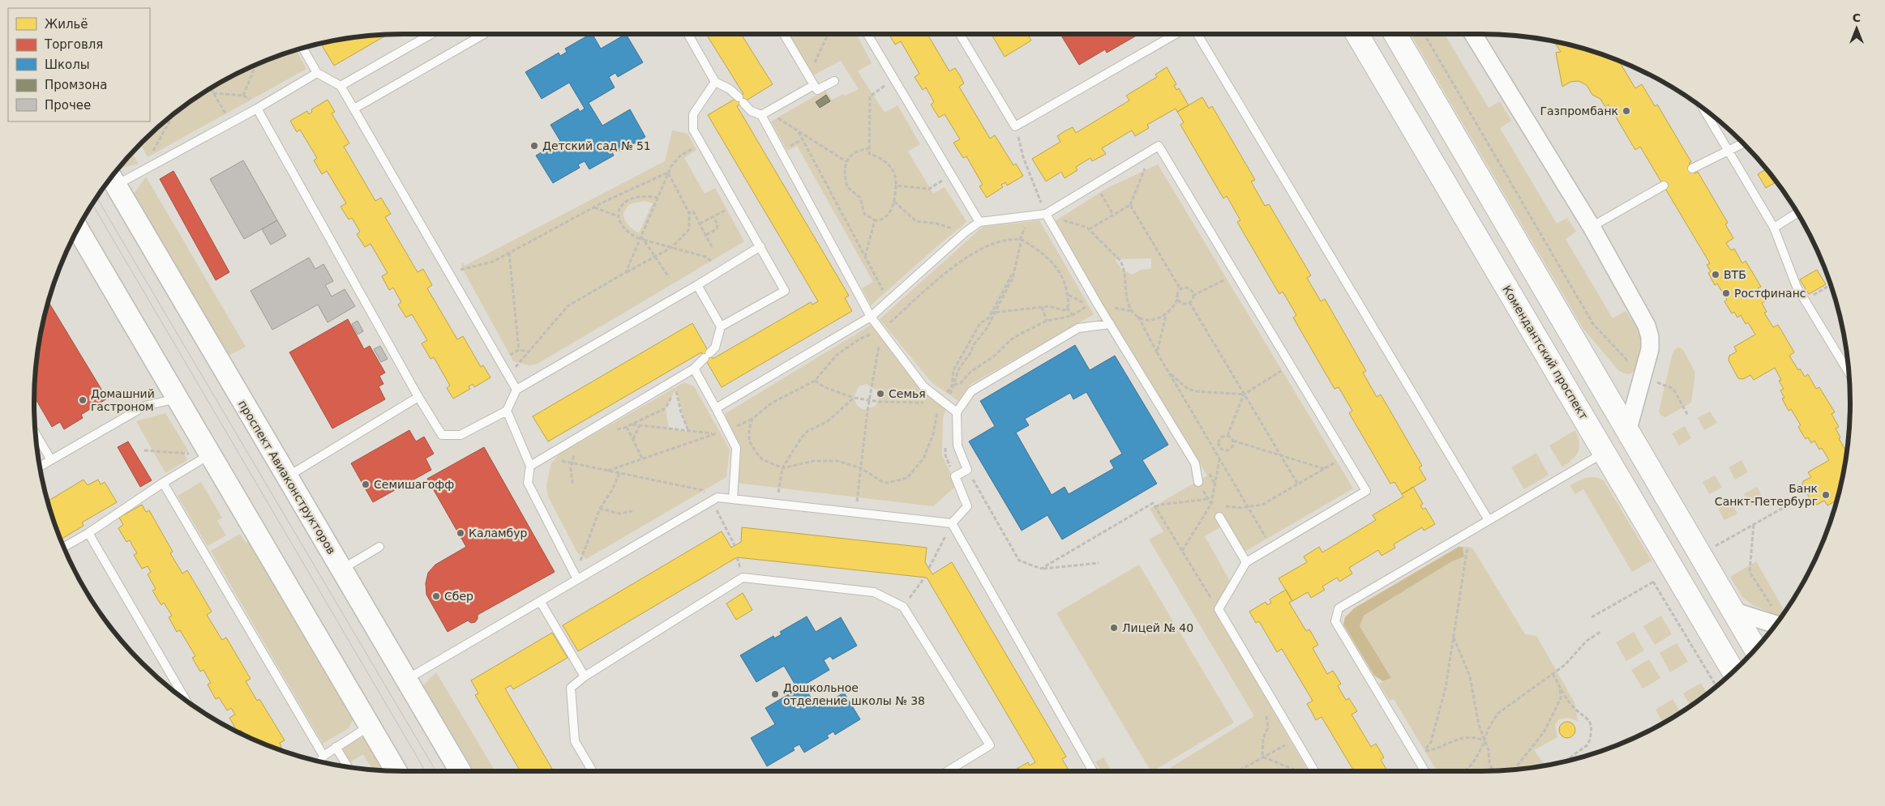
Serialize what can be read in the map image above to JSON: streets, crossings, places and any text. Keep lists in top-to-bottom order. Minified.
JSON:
{"streets":{"main road":["Комендантский проспект"],"street":["проспект Авиаконструкторов"]},"places":["Газпромбанк","Детский сад № 51","ВТБ","Ростфинанс","Семья","Домашний гастроном","Семишагофф","Банк Санкт-Петербург","Каламбур","Сбер","Лицей № 40","Дошкольное отделение школы № 38"],"legend":["Жильё","Торговля","Школы","Промзона","Прочее"],"north":"top"}
